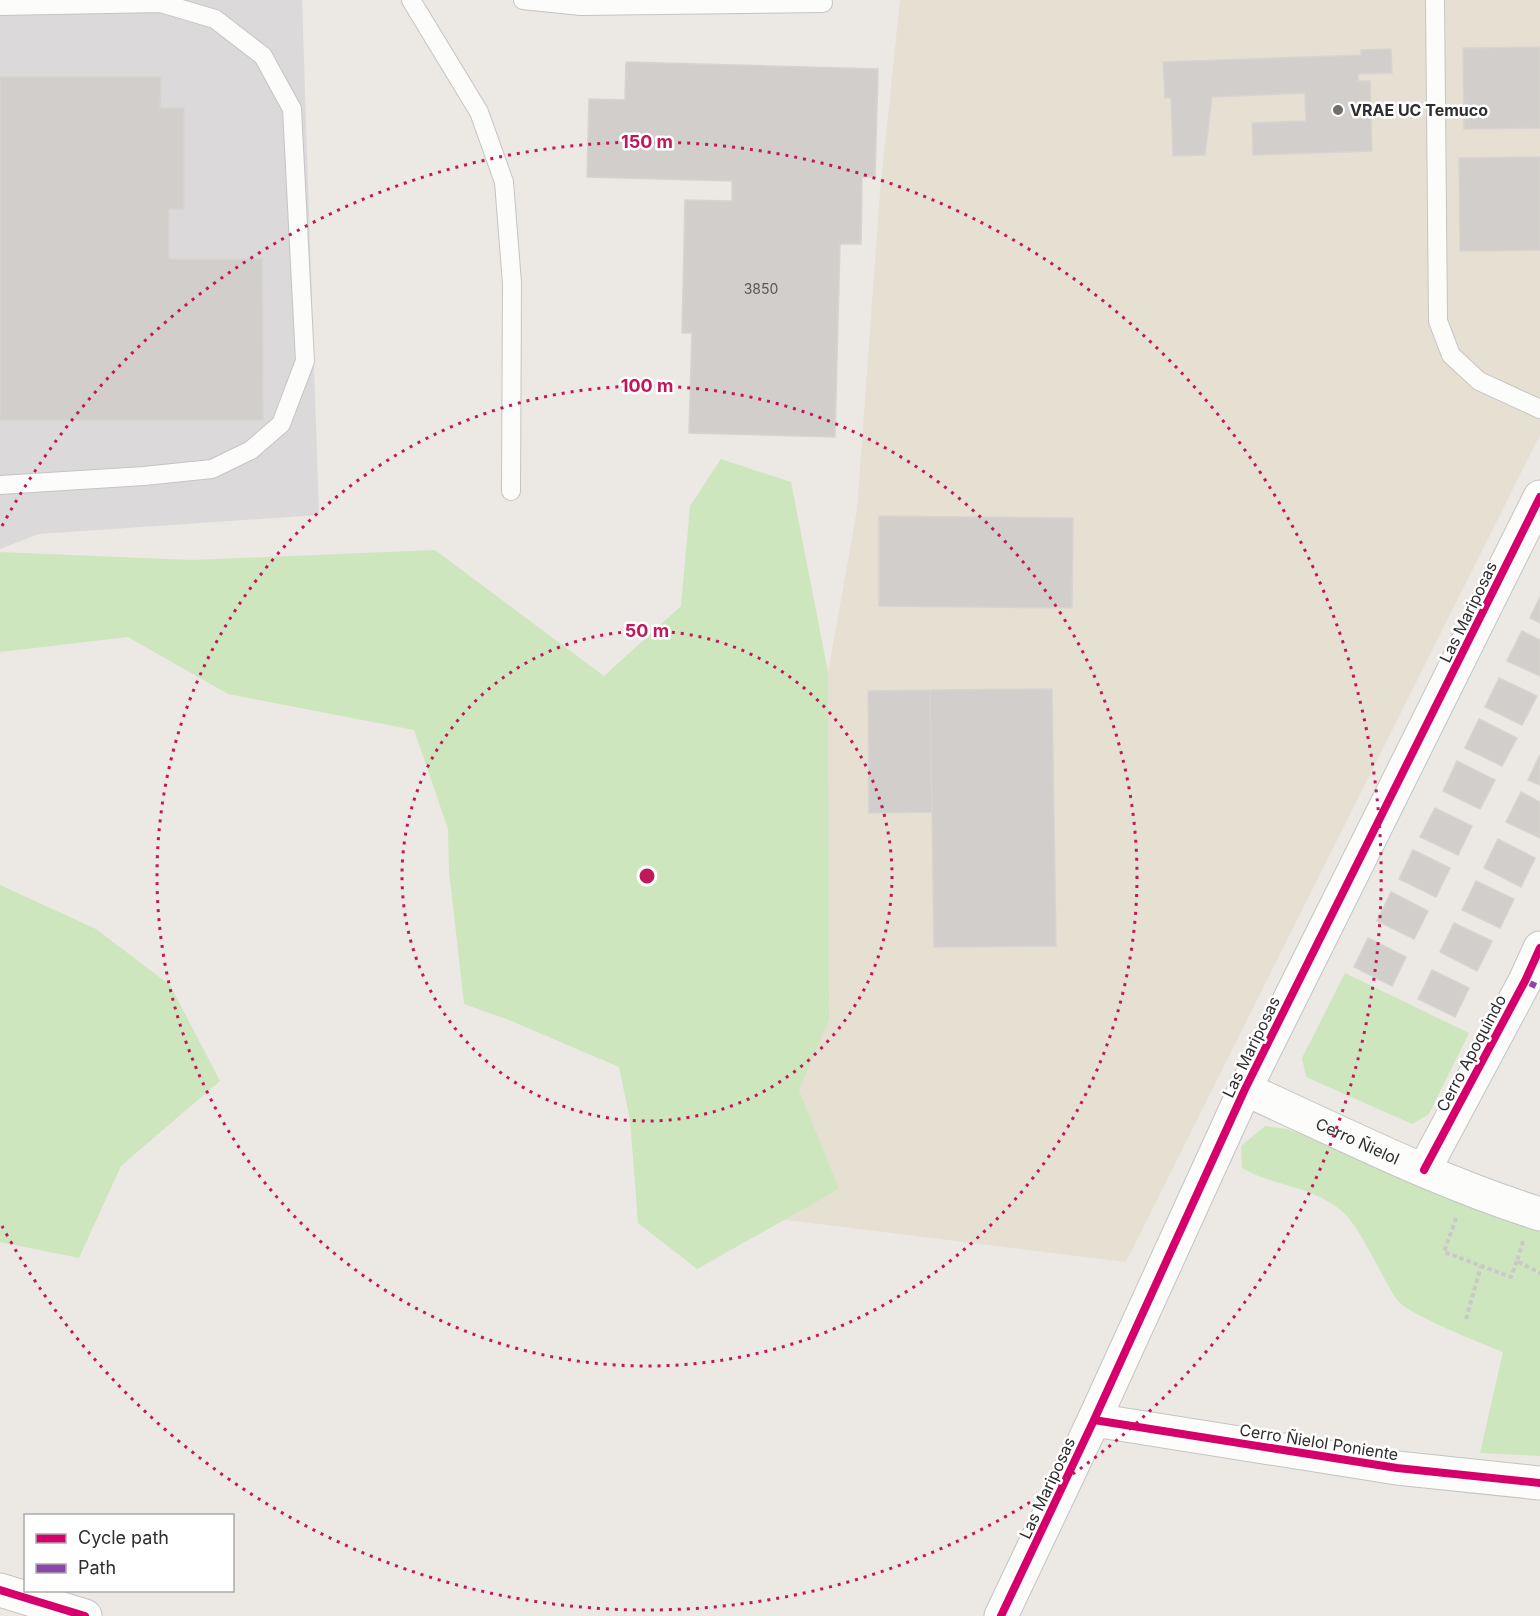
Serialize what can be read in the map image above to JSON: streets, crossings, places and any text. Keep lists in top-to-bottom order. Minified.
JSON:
{"streets":{"street":["Las Mariposas","Cerro Apoquindo","Cerro Ñielol","Cerro Ñielol Poniente"]},"crossings":[["Las Mariposas","Cerro Ñielol"],["Las Mariposas","Cerro Ñielol Poniente"],["Cerro Apoquindo","Cerro Ñielol"]],"places":["VRAE UC Temuco"],"house_numbers":["3850"],"legend":["Cycle path","Path"],"rings":["150 m","100 m","50 m"]}
